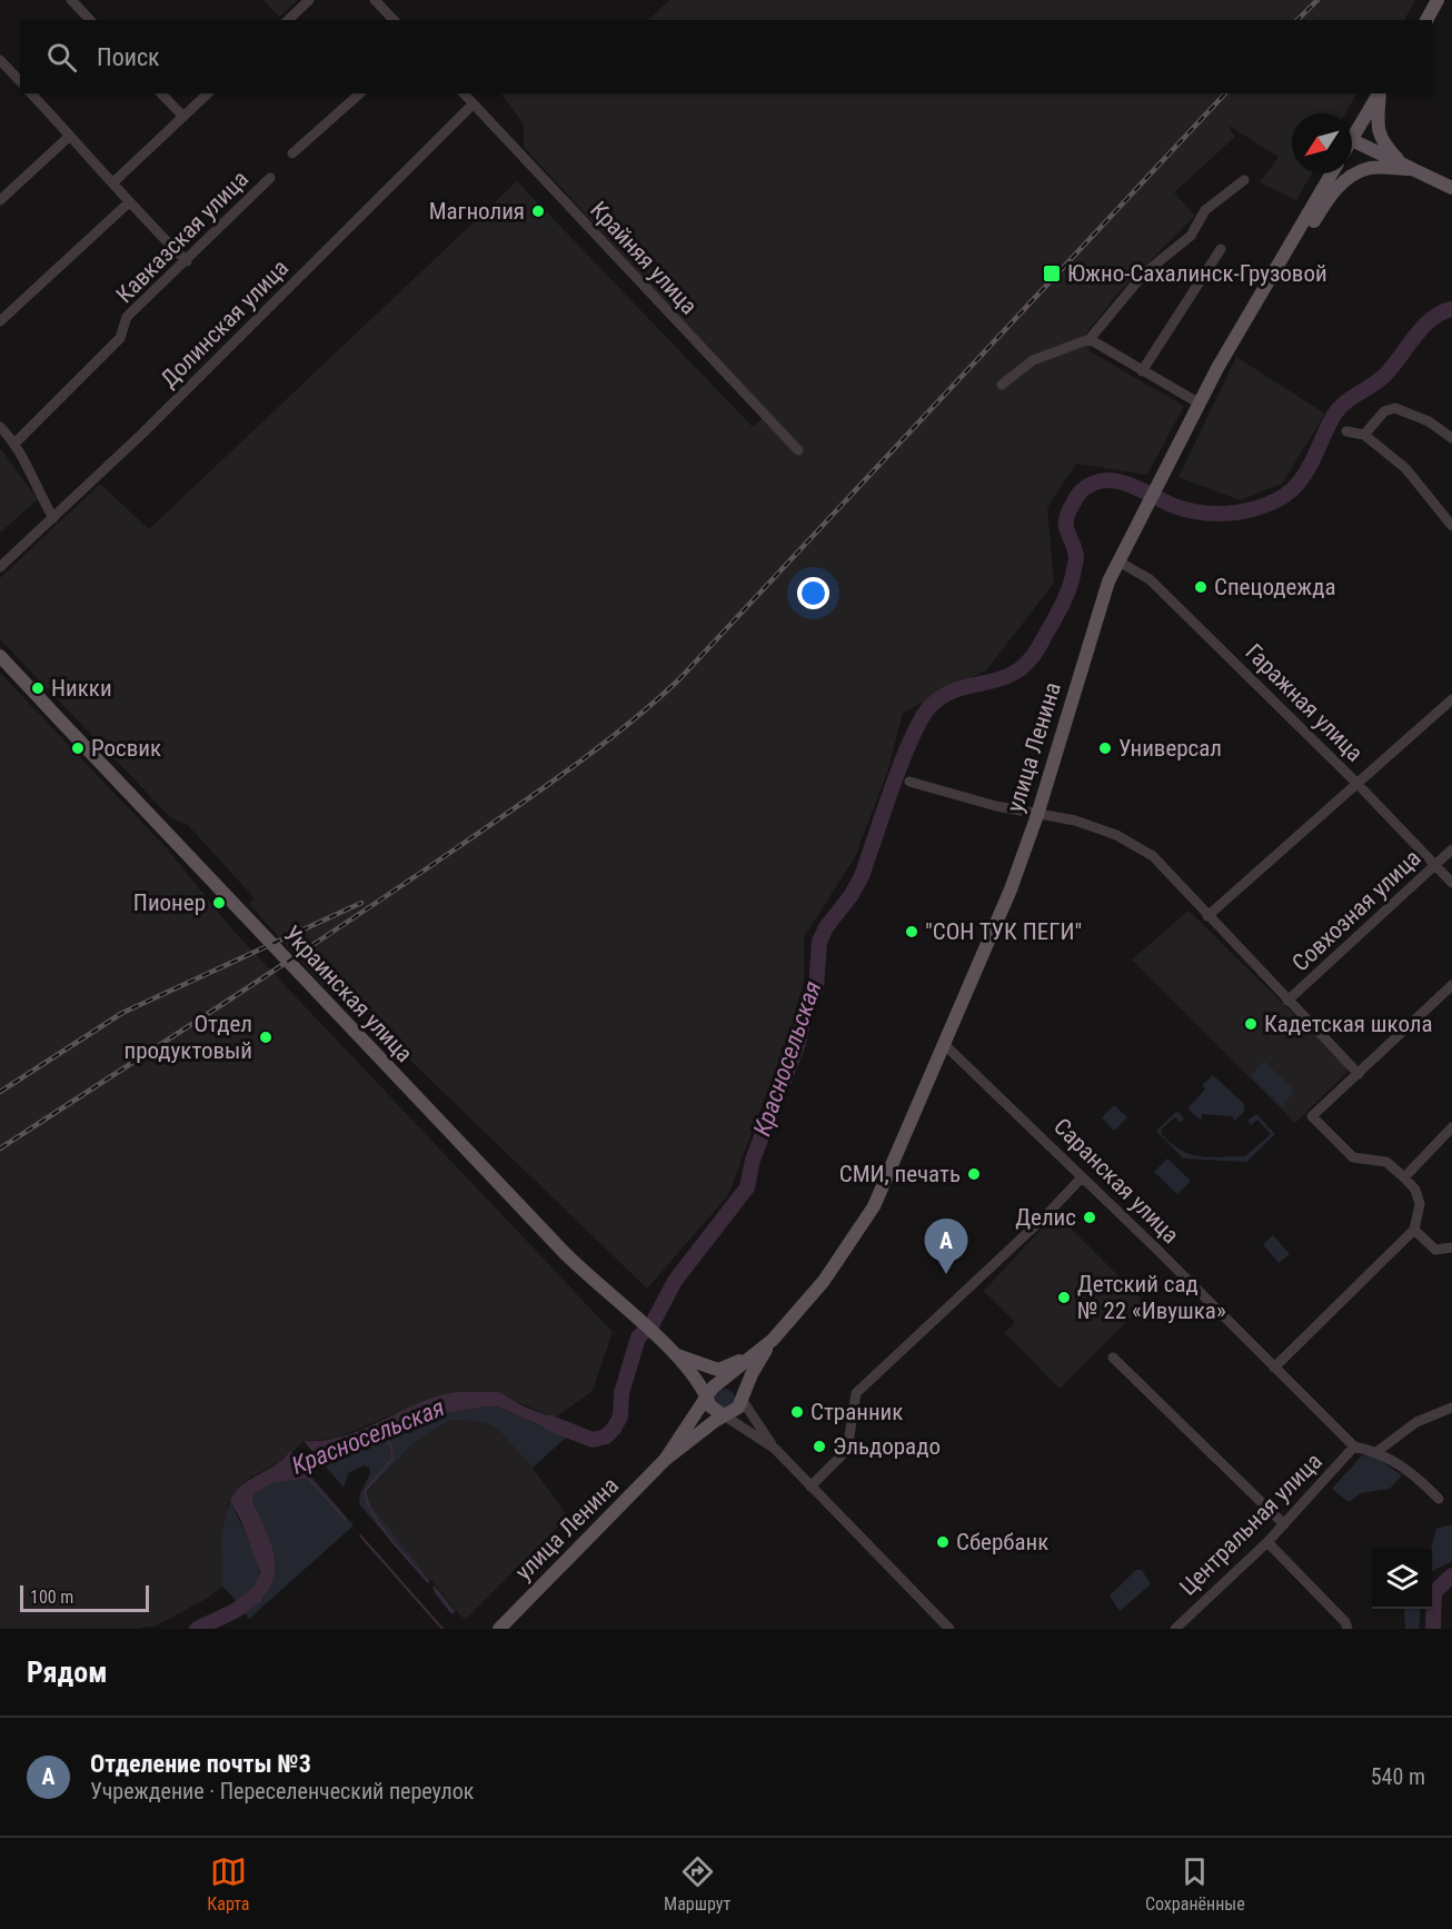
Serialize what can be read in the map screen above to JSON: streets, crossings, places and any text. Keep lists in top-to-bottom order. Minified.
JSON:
{"streets":{"main road":["улица Ленина","Украинская улица"],"street":["Кавказская улица","Крайняя улица","Долинская улица","Гаражная улица","Совхозная улица","Саранская улица","Центральная улица"]},"crossings":[["Крайняя улица","Долинская улица"],["Гаражная улица","улица Ленина"],["Гаражная улица","Совхозная улица"],["улица Ленина","Украинская улица"],["улица Ленина","Саранская улица"],["Саранская улица","Центральная улица"]],"water":["Красносельская"],"places":{"other":["Магнолия","Спецодежда","Никки","Росвик","Универсал","Пионер","\"СОН ТУК ПЕГИ\"","Кадетская школа","Отдел продуктовый","СМИ, печать","Делис","Детский сад № 22 «Ивушка»","Странник","Эльдорадо","Сбербанк"],"transit":["Южно-Сахалинск-Грузовой"]},"scale_bar":"100 m","north":"bottom left","page":{"search":"Поиск","pins":"A","scale":"100 m","heading":"Рядом","list":[{"mark":"A","name":"Отделение почты №3","note":"Учреждение · Переселенческий переулок","value":"540 m"}],"nav":["Карта","Маршрут","Сохранённые"]}}
